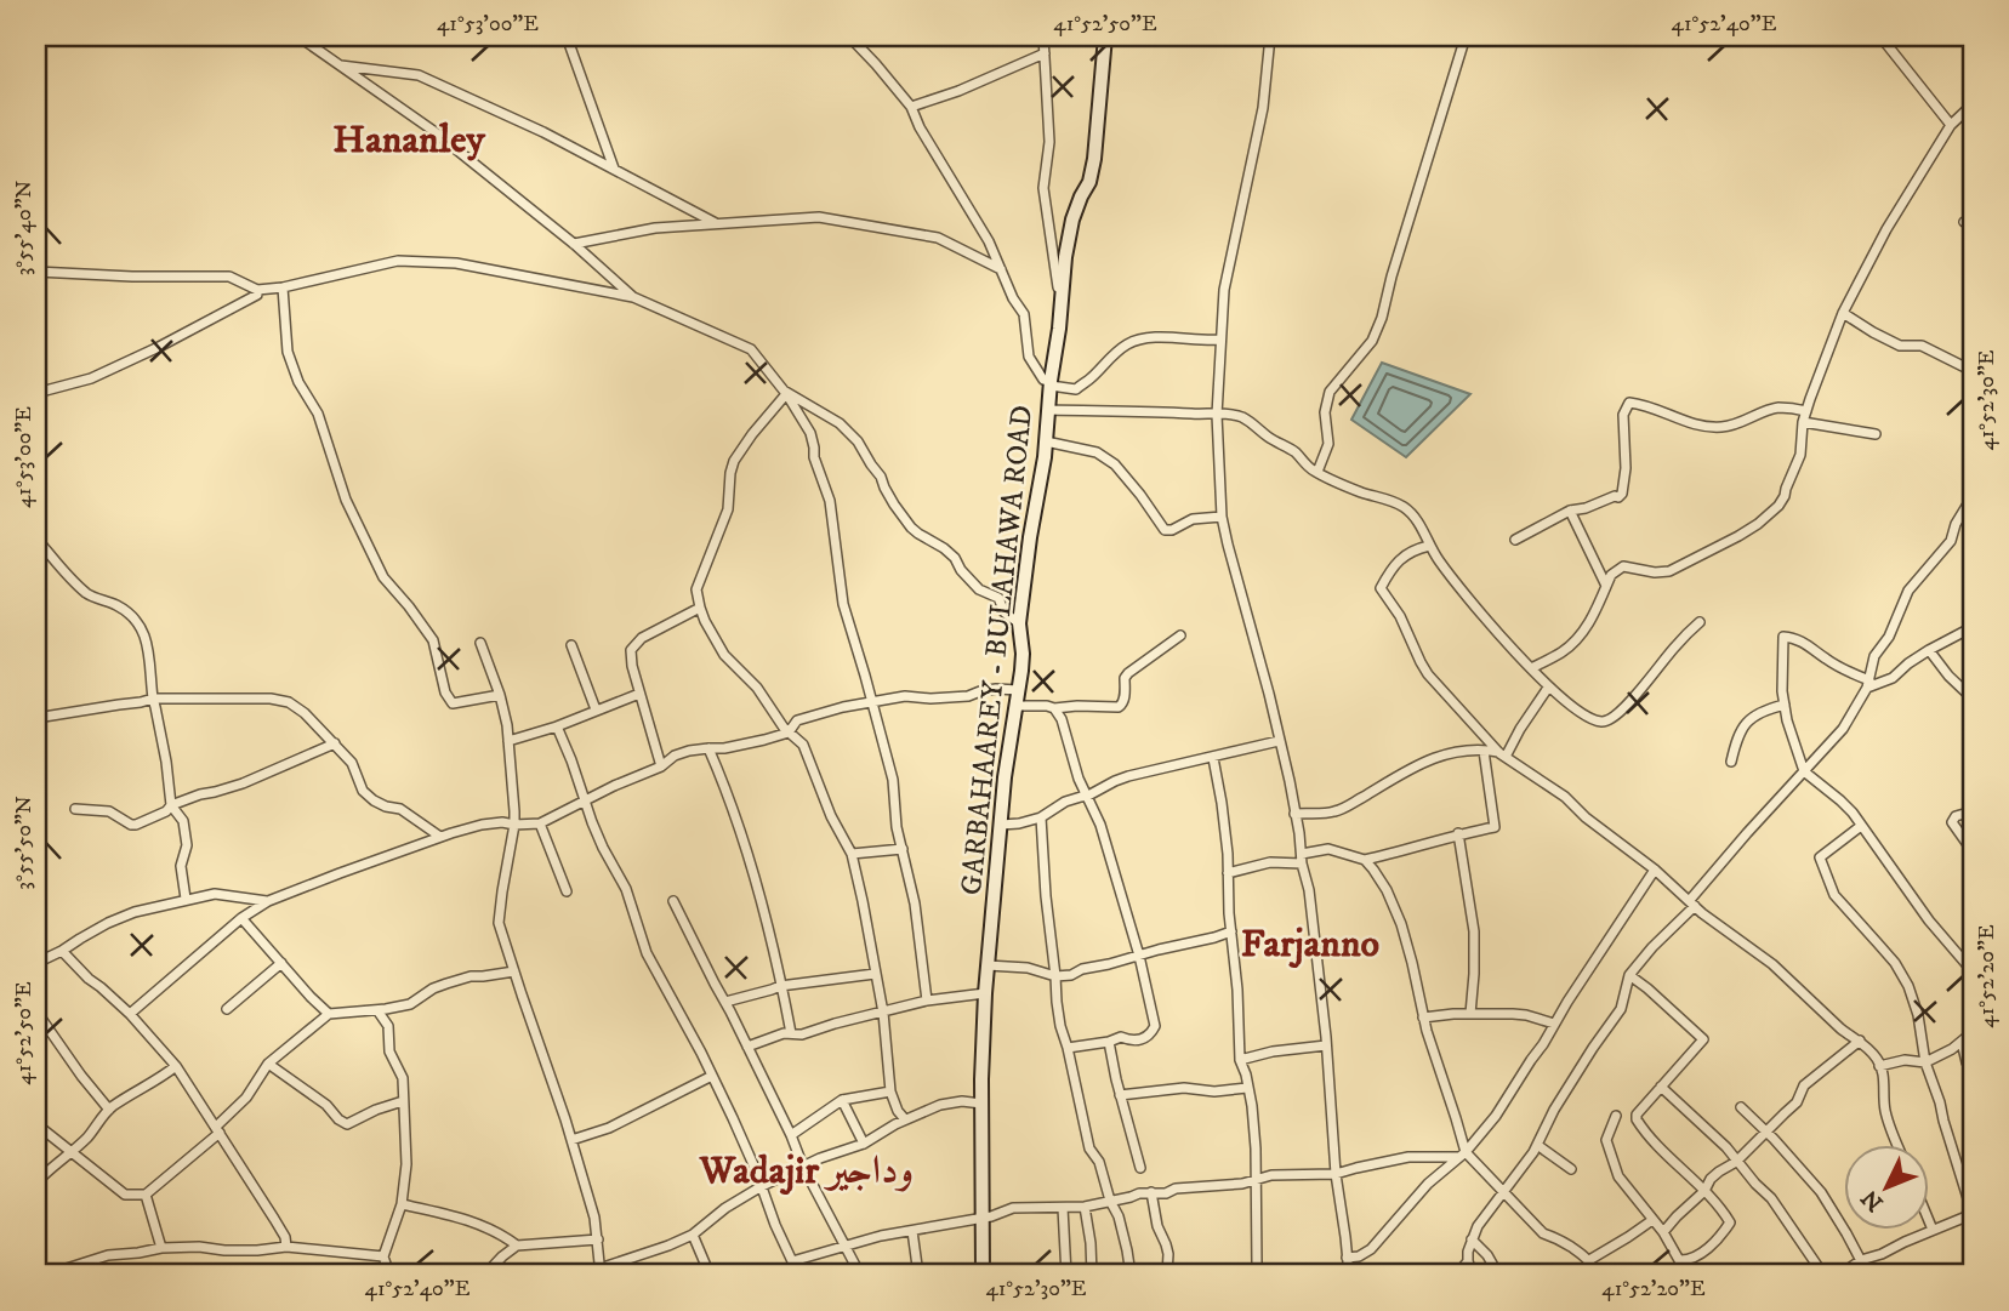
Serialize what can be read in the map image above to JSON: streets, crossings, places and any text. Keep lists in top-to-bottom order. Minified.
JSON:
{"streets":{"main road":["GARBAHAAREY - BULAHAWA ROAD"]},"districts":["Hananley","Farjanno","Wadajir وداجير"],"north":"bottom left","coordinates":["41°53'00\"E","41°52'50\"E","41°52'40\"E","3°55'40\"N","41°52'30\"E","3°55'50\"N","41°52'20\"E"]}
